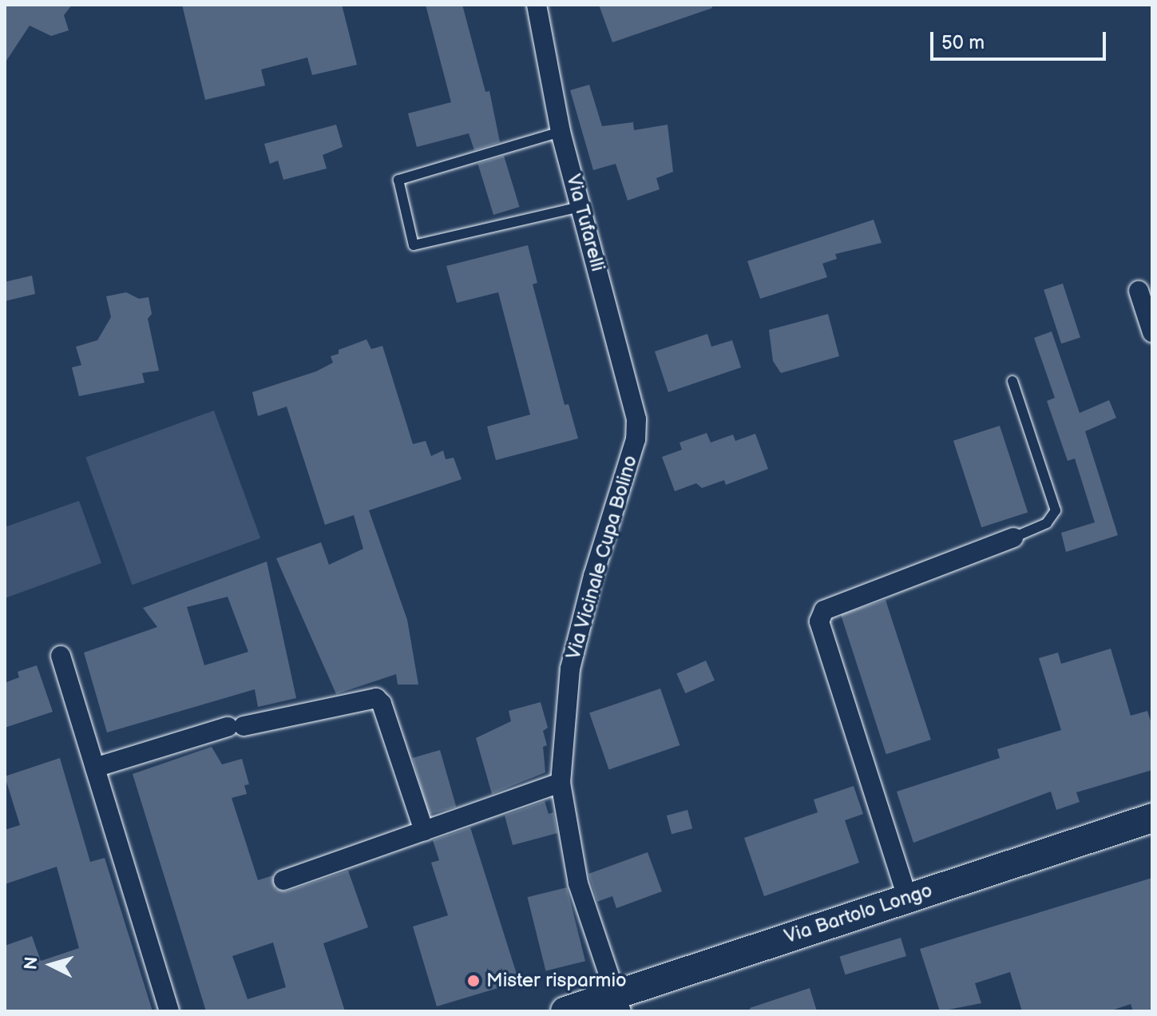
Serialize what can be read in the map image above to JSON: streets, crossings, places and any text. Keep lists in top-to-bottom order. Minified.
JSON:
{"streets":{"street":["Via Tufarelli","Via Vicinale Cupa Bolino","Via Bartolo Longo"]},"crossings":[["Via Tufarelli","Via Vicinale Cupa Bolino"],["Via Vicinale Cupa Bolino","Via Bartolo Longo"]],"places":["Mister risparmio"],"scale_bar":"50 m","north":"left"}
